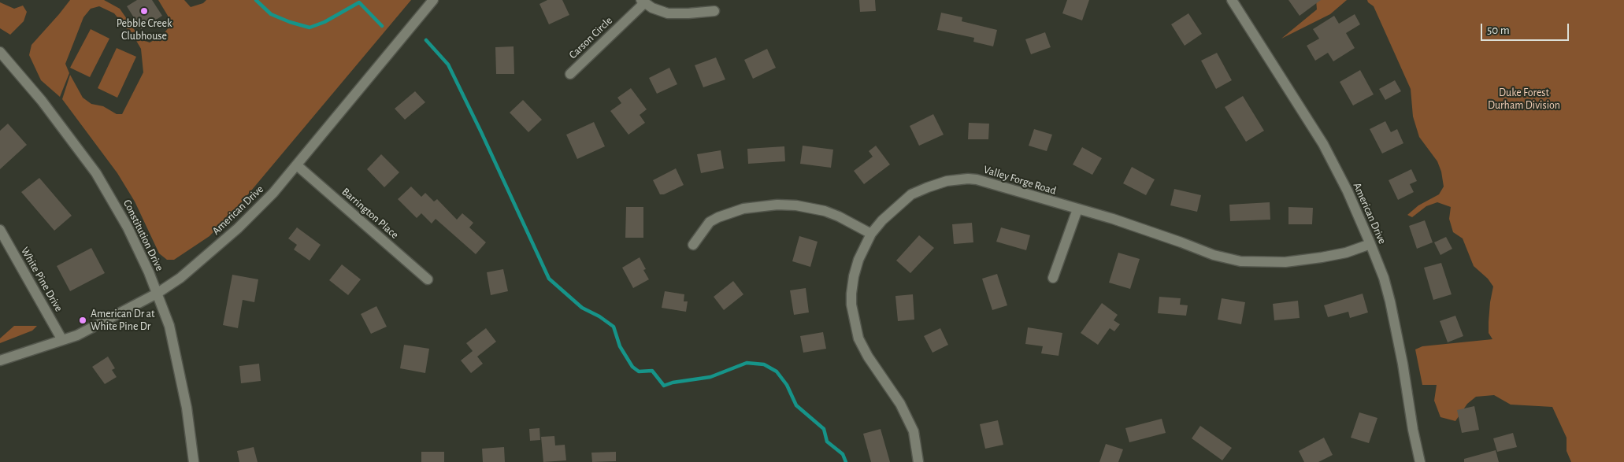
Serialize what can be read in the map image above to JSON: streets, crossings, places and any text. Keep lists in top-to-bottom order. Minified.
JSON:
{"streets":{"street":["Carson Circle","Valley Forge Road","American Drive","Barrington Place","Constitution Drive","White Pine Drive"]},"crossings":[["Valley Forge Road","American Drive"],["American Drive","Barrington Place"],["American Drive","Constitution Drive"],["American Drive","White Pine Drive"]],"parks":["Duke Forest Durham Division"],"places":["Pebble Creek Clubhouse","American Dr at White Pine Dr"],"scale_bar":"50 m"}
